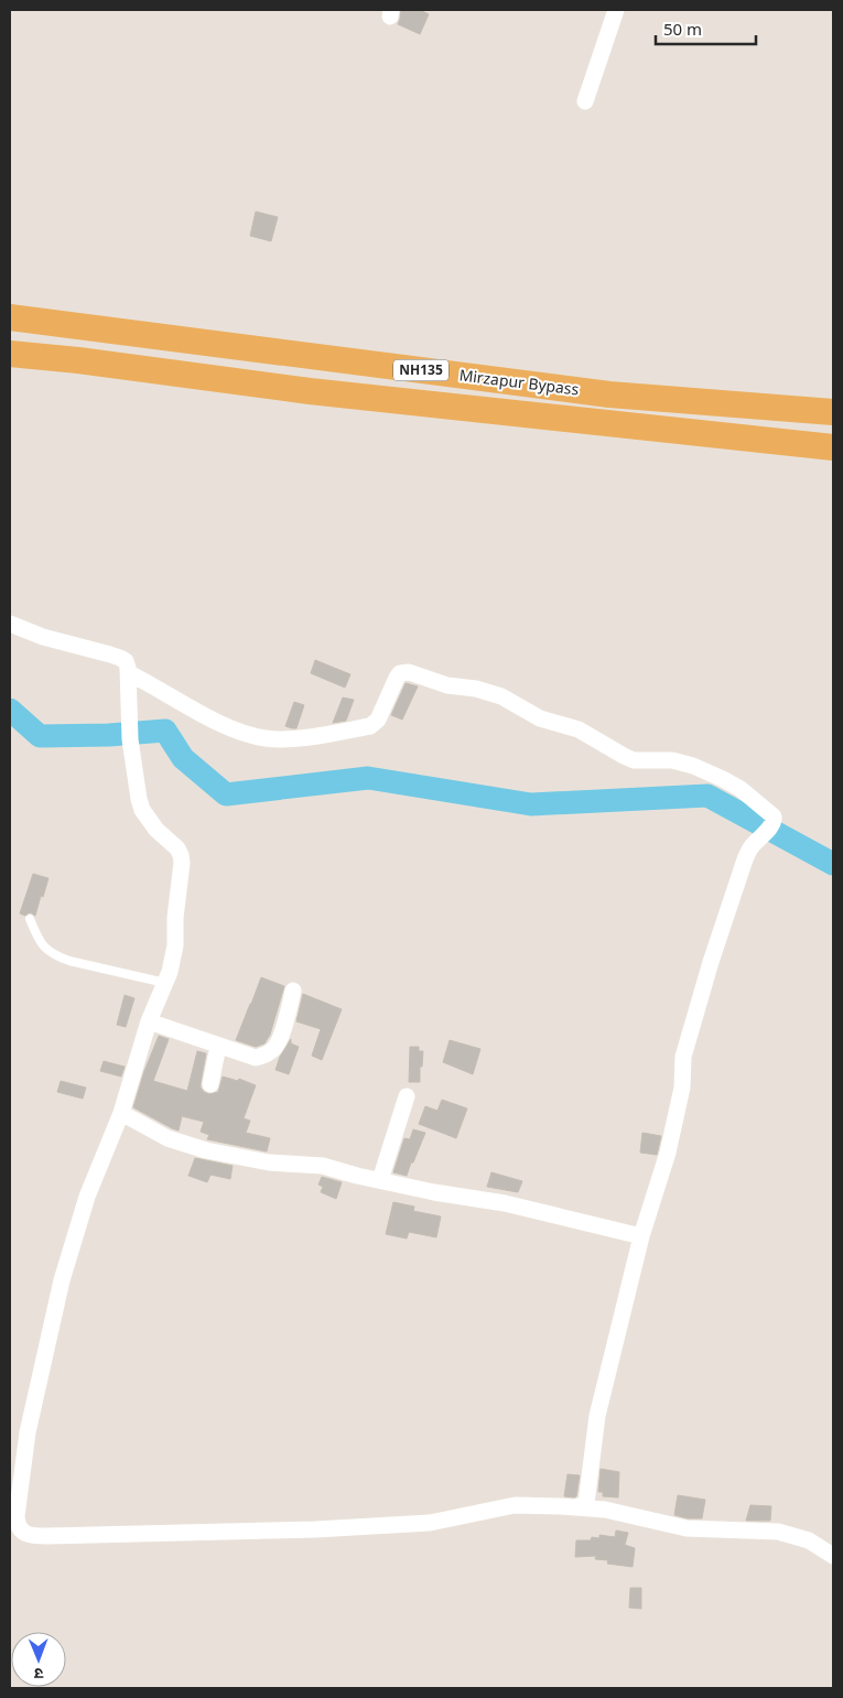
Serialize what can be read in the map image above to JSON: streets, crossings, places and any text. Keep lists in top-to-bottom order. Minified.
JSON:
{"streets":{"highway":["NH135","Mirzapur Bypass"]},"scale_bar":"50 m","north":"bottom"}
